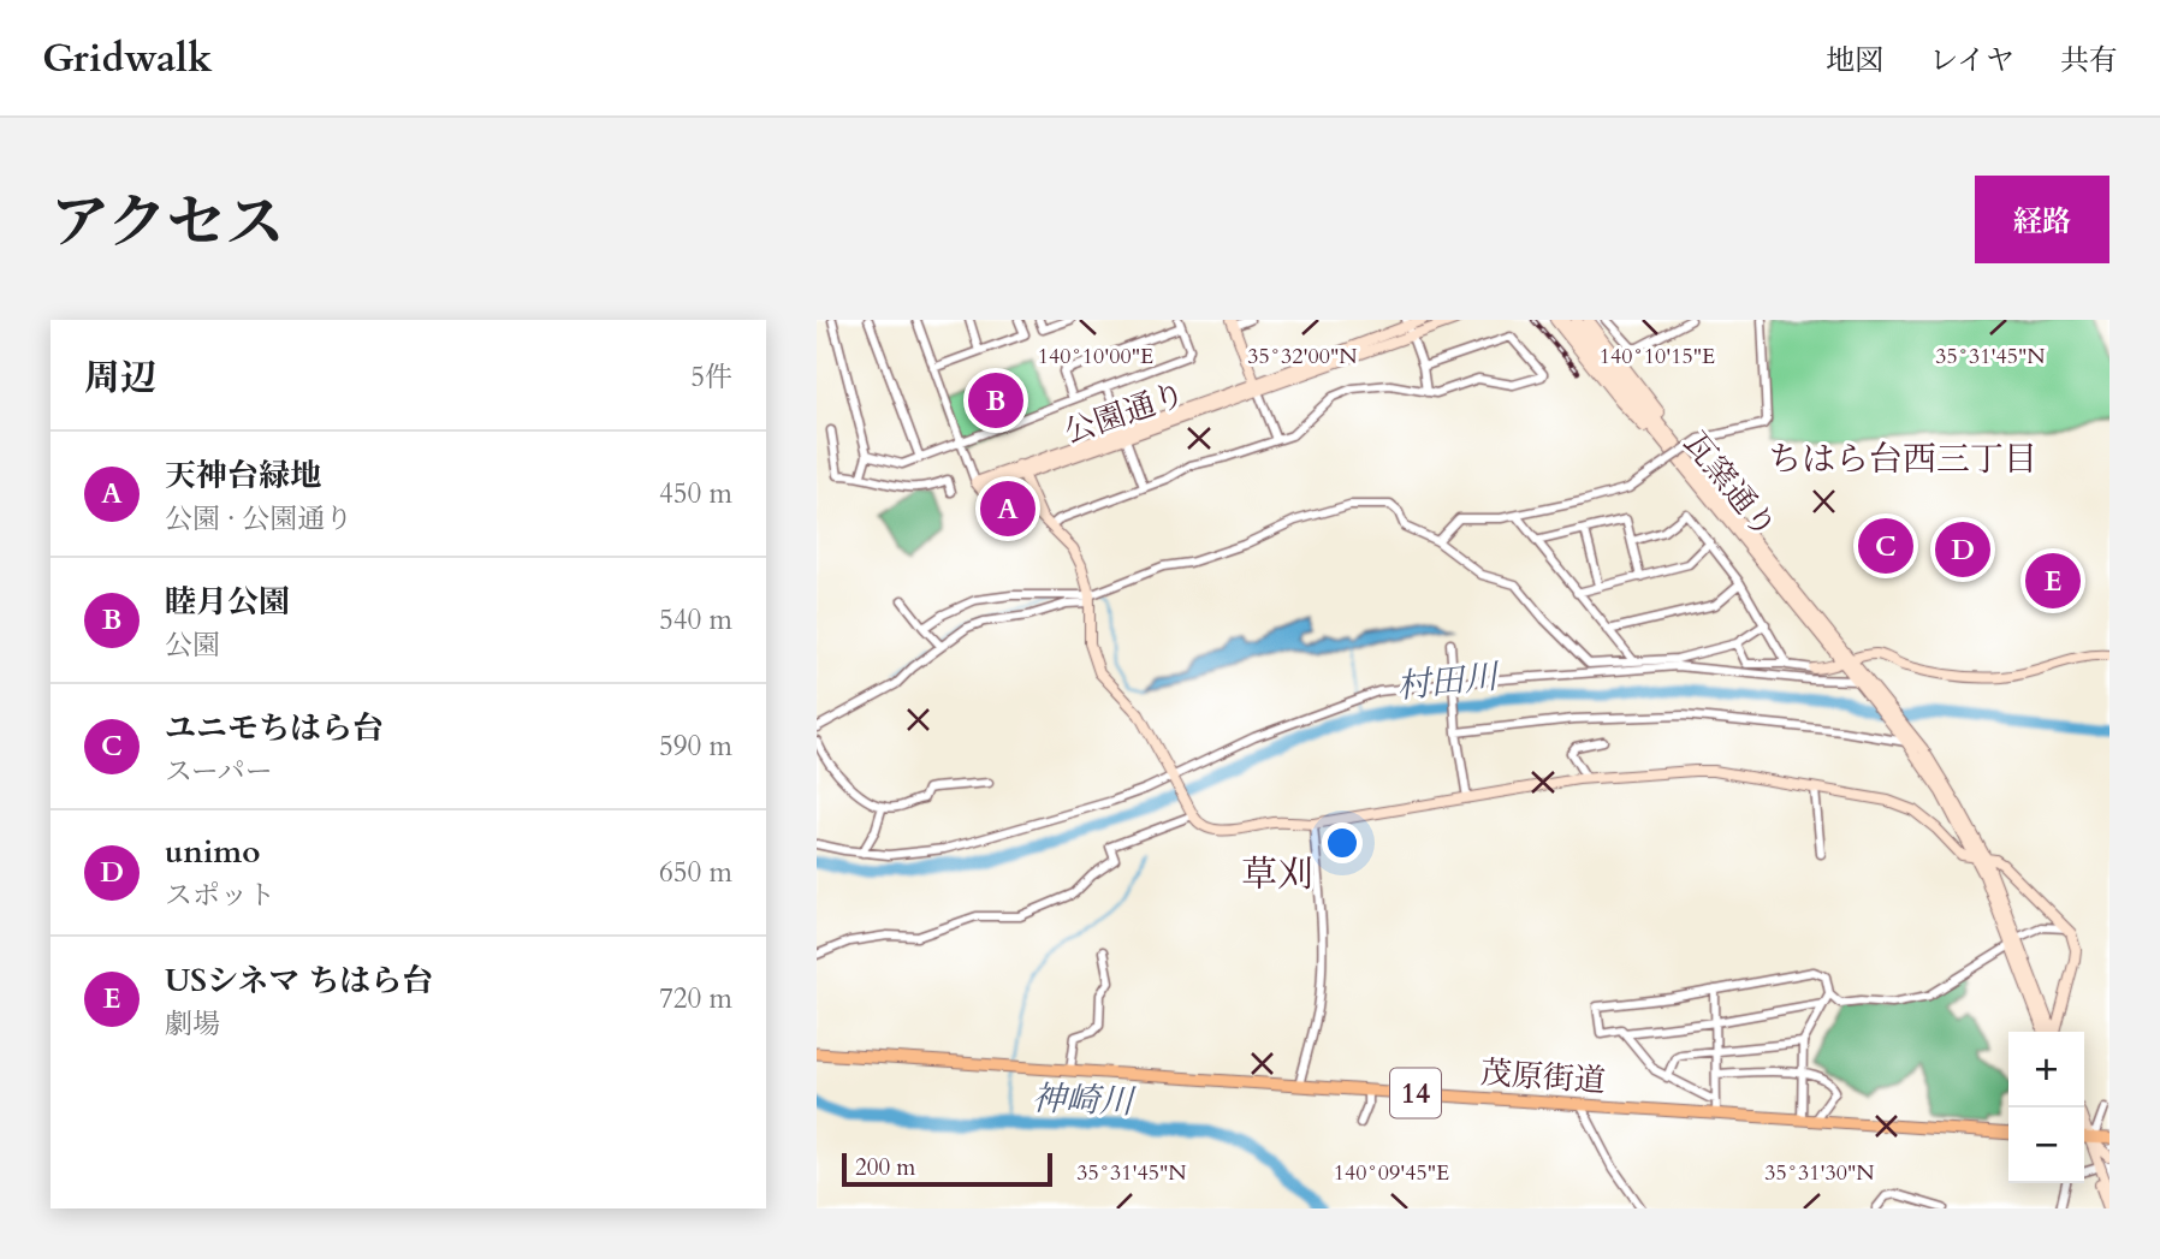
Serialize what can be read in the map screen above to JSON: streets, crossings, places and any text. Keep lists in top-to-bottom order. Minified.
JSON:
{"streets":{"main road":["茂原街道","14"],"street":["公園通り","瓦窯通り"]},"districts":["ちはら台西三丁目","草刈"],"water":["村田川","神崎川"],"scale_bar":"200 m","page":{"header":"Gridwalk","nav":["地図","レイヤ","共有"],"title":"アクセス","buttons":"経路","heading":["周辺","5件"],"pins":["B","A","C","D","E"],"list":[{"mark":"A","name":"天神台緑地","note":"公園 · 公園通り","value":"450 m"},{"mark":"B","name":"睦月公園","note":"公園","value":"540 m"},{"mark":"C","name":"ユニモちはら台","note":"スーパー","value":"590 m"},{"mark":"D","name":"unimo","note":"スポット","value":"650 m"},{"mark":"E","name":"USシネマ ちはら台","note":"劇場","value":"720 m"}],"map_buttons":["+","−"],"scale":"200 m"},"coordinates":["140°10'00\"E","35°32'00\"N","140°10'15\"E","35°31'45\"N","140°09'45\"E","35°31'30\"N"]}
